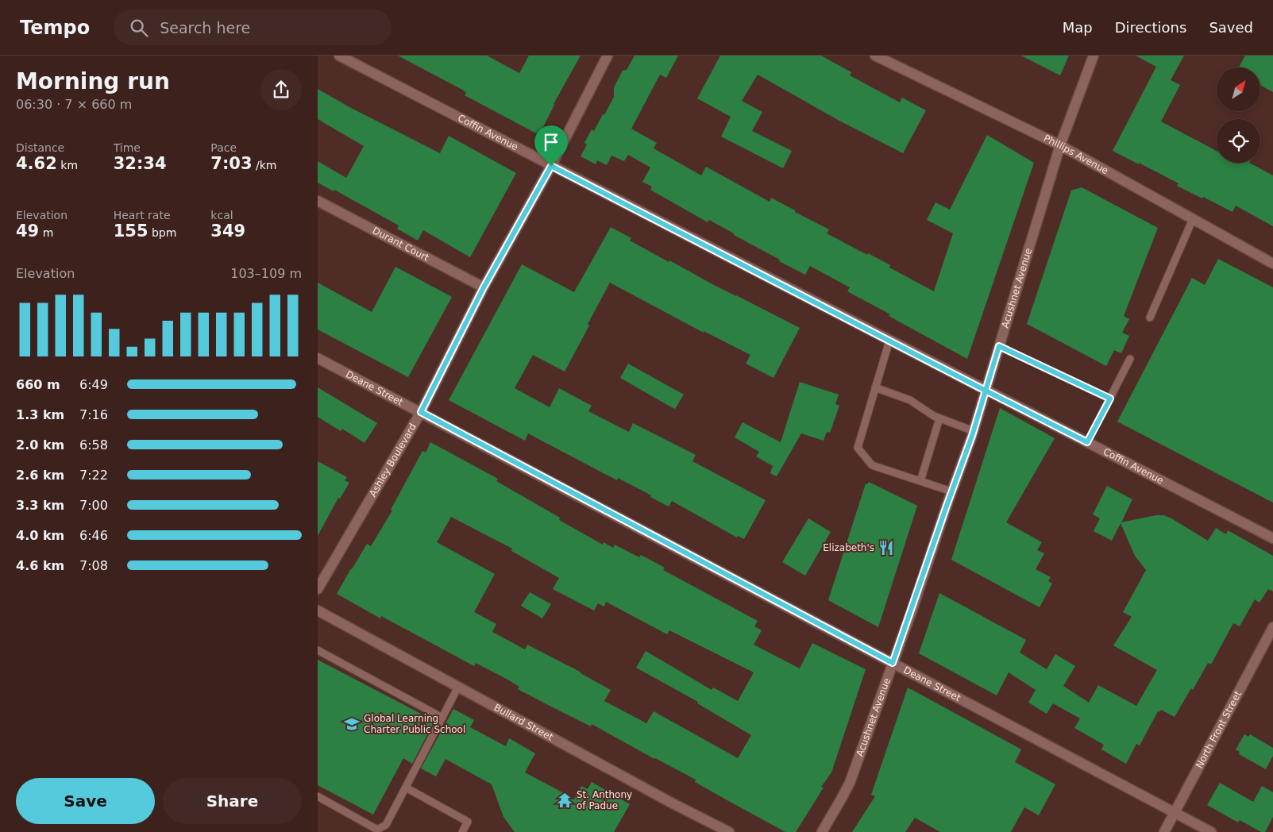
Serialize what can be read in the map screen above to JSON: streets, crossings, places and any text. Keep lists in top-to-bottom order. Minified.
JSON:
{"streets":{"main road":["Coffin Avenue","Phillips Avenue","Durant Court","Acushnet Avenue","Deane Street","Ashley Boulevard","Bullard Street","North Front Street"]},"crossings":[["Coffin Avenue","Acushnet Avenue"],["Coffin Avenue","Ashley Boulevard"],["Phillips Avenue","Acushnet Avenue"],["Durant Court","Ashley Boulevard"],["Acushnet Avenue","Deane Street"],["Deane Street","Ashley Boulevard"],["Deane Street","North Front Street"]],"places":{"restaurant":["Elizabeth's"],"school or university":["Global Learning Charter Public School"],"temple":["St. Anthony of Padue"]},"north":"top right","page":{"header":"Tempo","search":"Search here","nav":["Map","Directions","Saved"],"heading":["Morning run","06:30 · 7 × 660 m"],"stats":[["Distance","4.62 km"],["Time","32:34"],["Pace","7:03 /km"],["Elevation","49 m"],["Heart rate","155 bpm"],["kcal","349"]],"chart":["Elevation","103–109 m"],"list":[{"name":"660 m","note":"6:49"},{"name":"1.3 km","note":"7:16"},{"name":"2.0 km","note":"6:58"},{"name":"2.6 km","note":"7:22"},{"name":"3.3 km","note":"7:00"},{"name":"4.0 km","note":"6:46"},{"name":"4.6 km","note":"7:08"}],"buttons":["Save","Share"]}}
